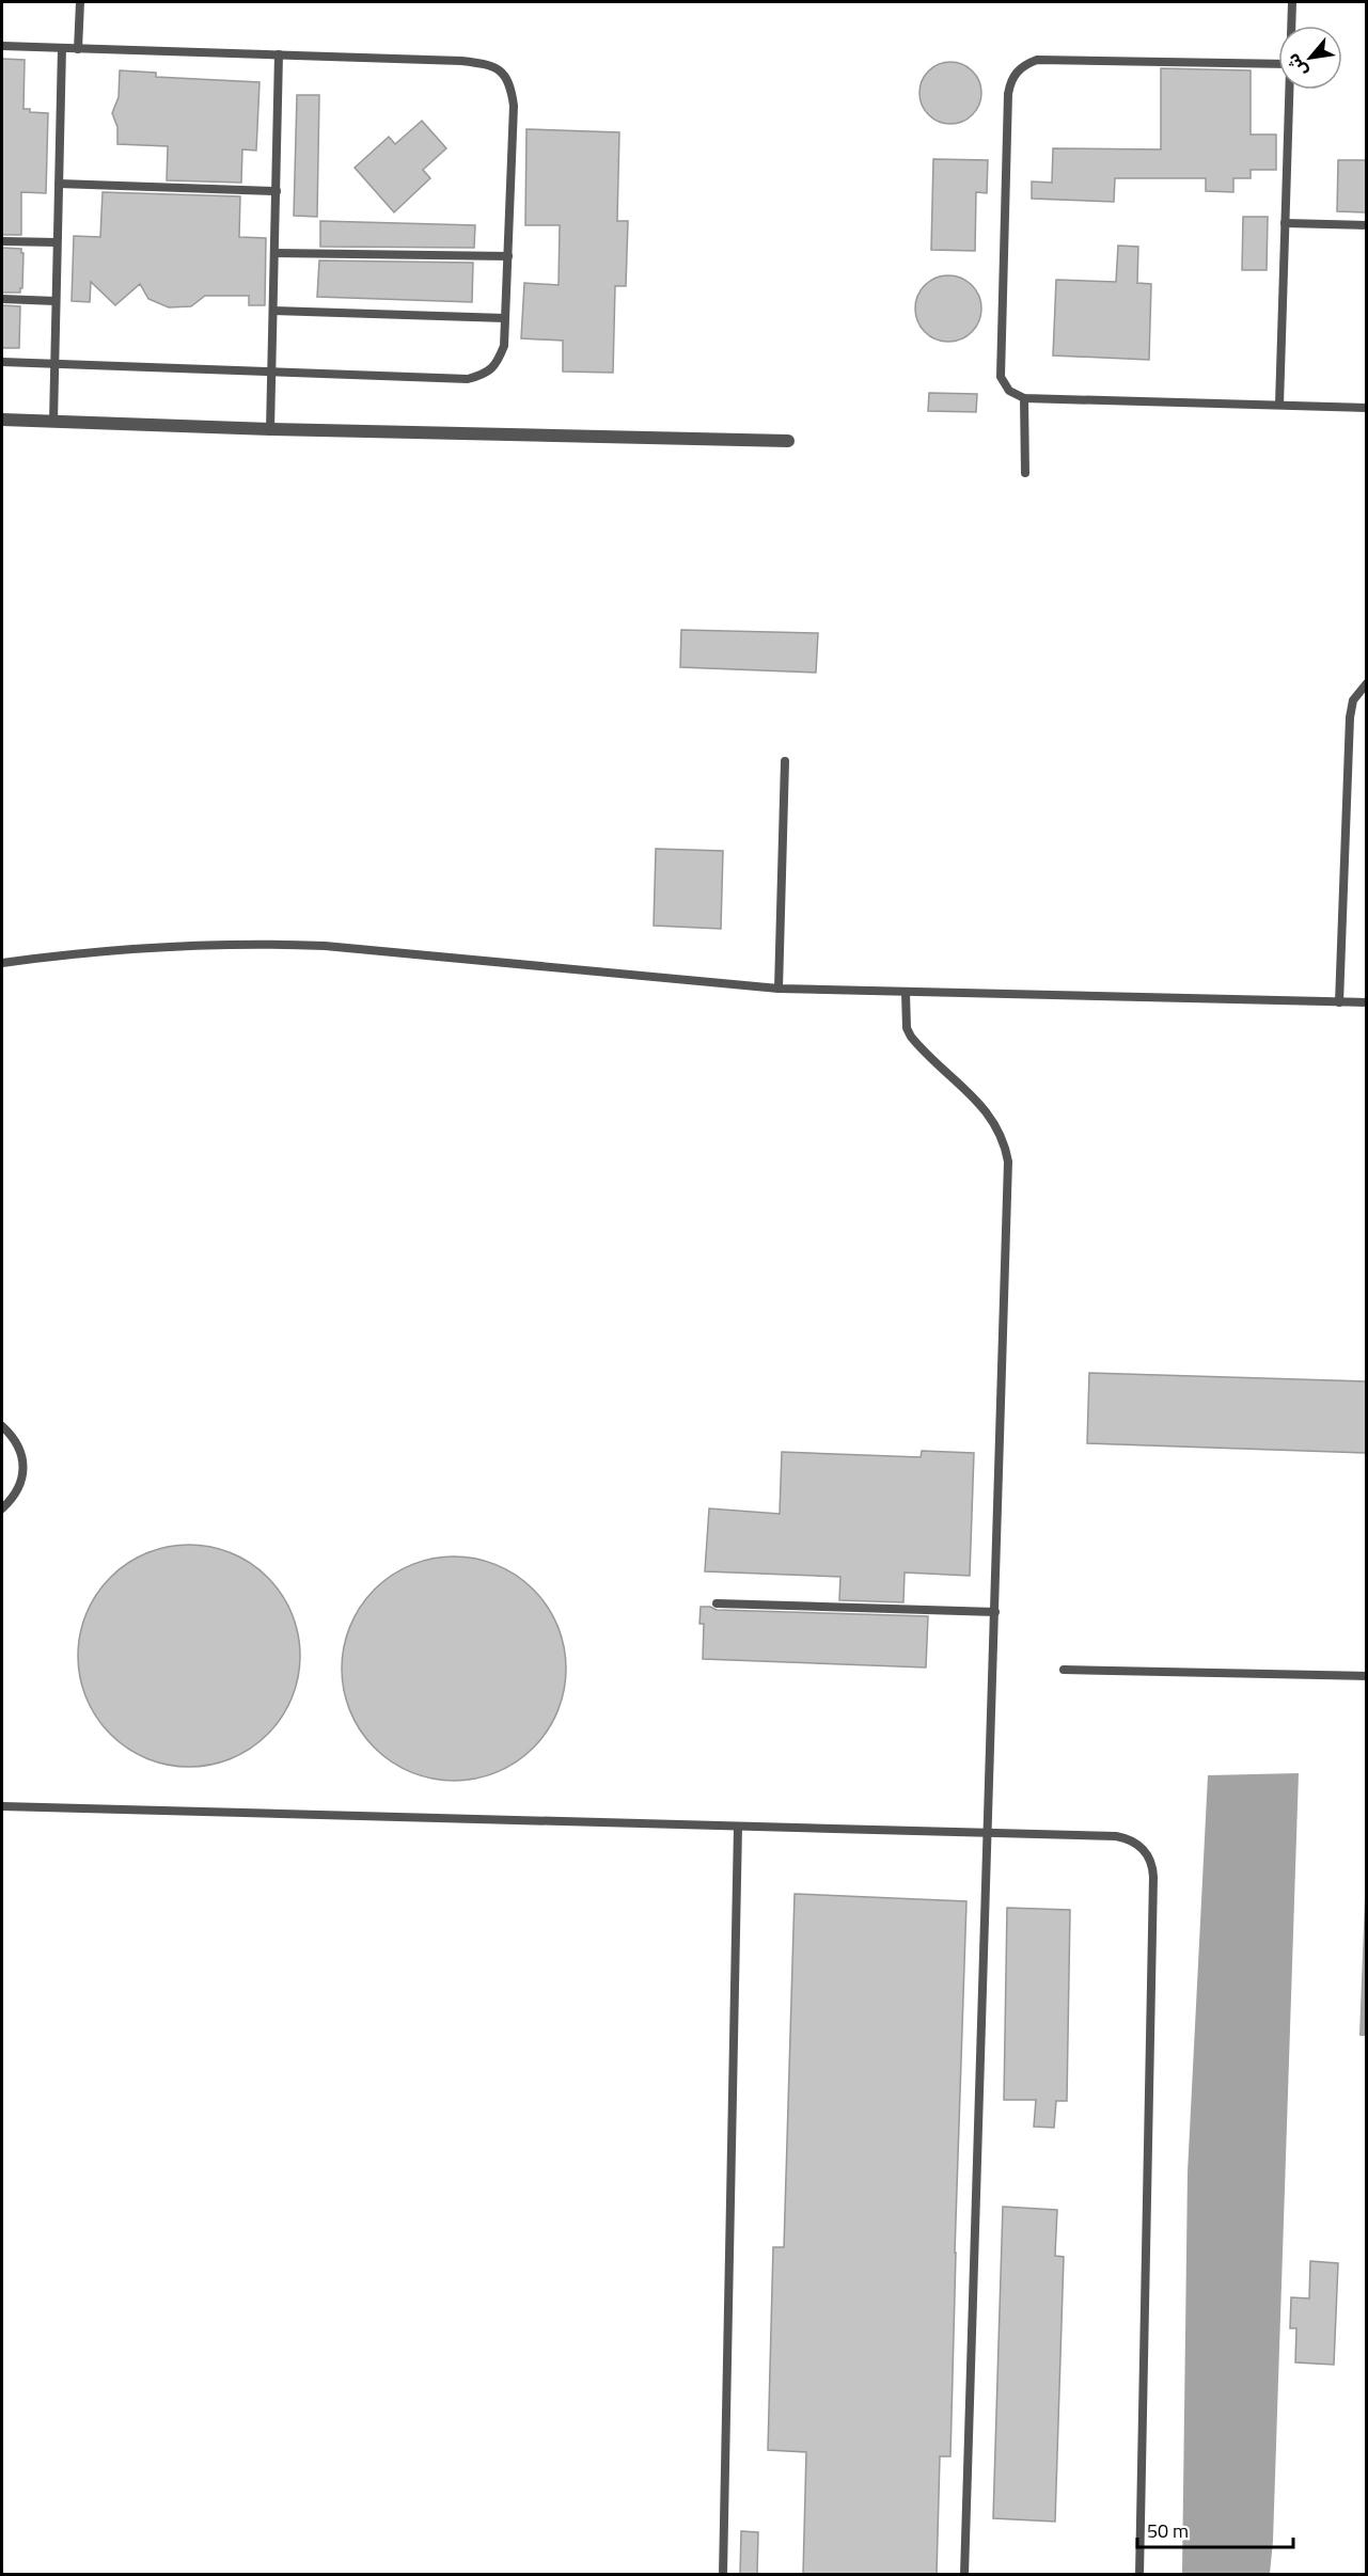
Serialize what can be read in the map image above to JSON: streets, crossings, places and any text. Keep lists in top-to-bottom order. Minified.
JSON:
{"scale_bar":"50 m","north":"bottom left"}
